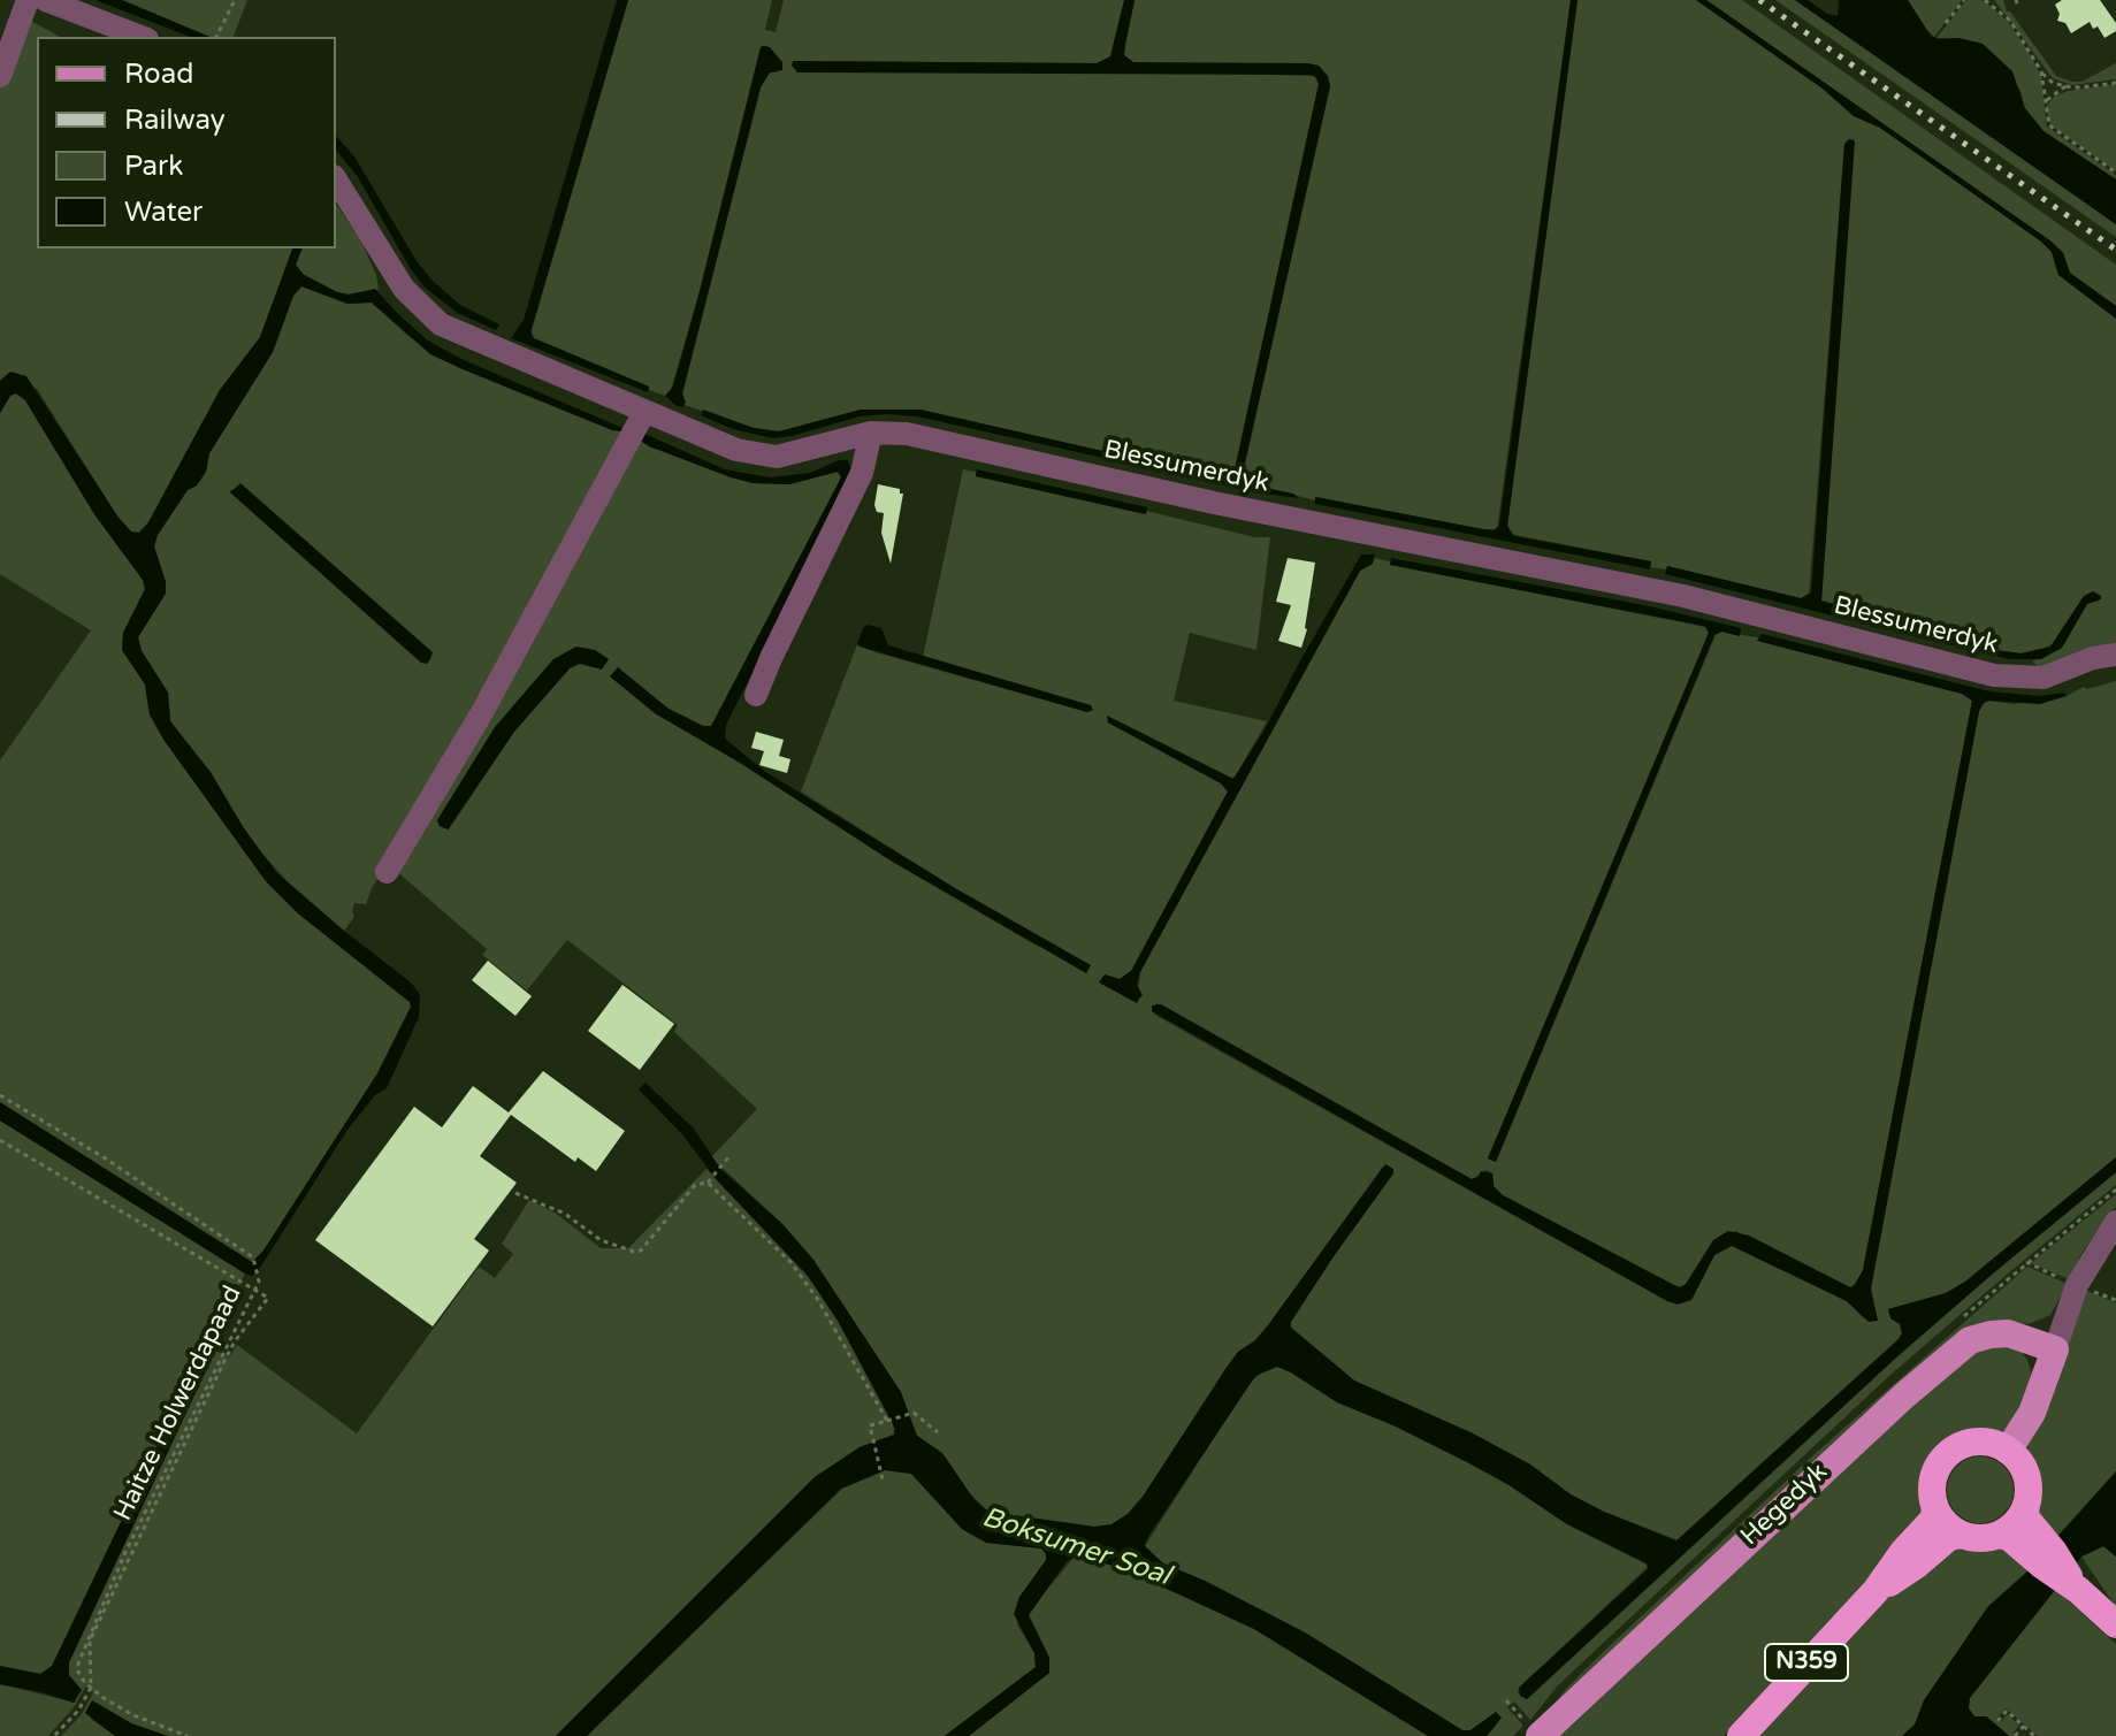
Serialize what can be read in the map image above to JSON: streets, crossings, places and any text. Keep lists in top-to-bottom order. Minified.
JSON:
{"streets":{"highway":["N359"],"main road":["Hegedyk"],"street":["Blessumerdyk"],"path":["Haitze Holwerdapaad"]},"water":["Boksumer Soal"],"legend":["Road","Railway","Park","Water"]}
